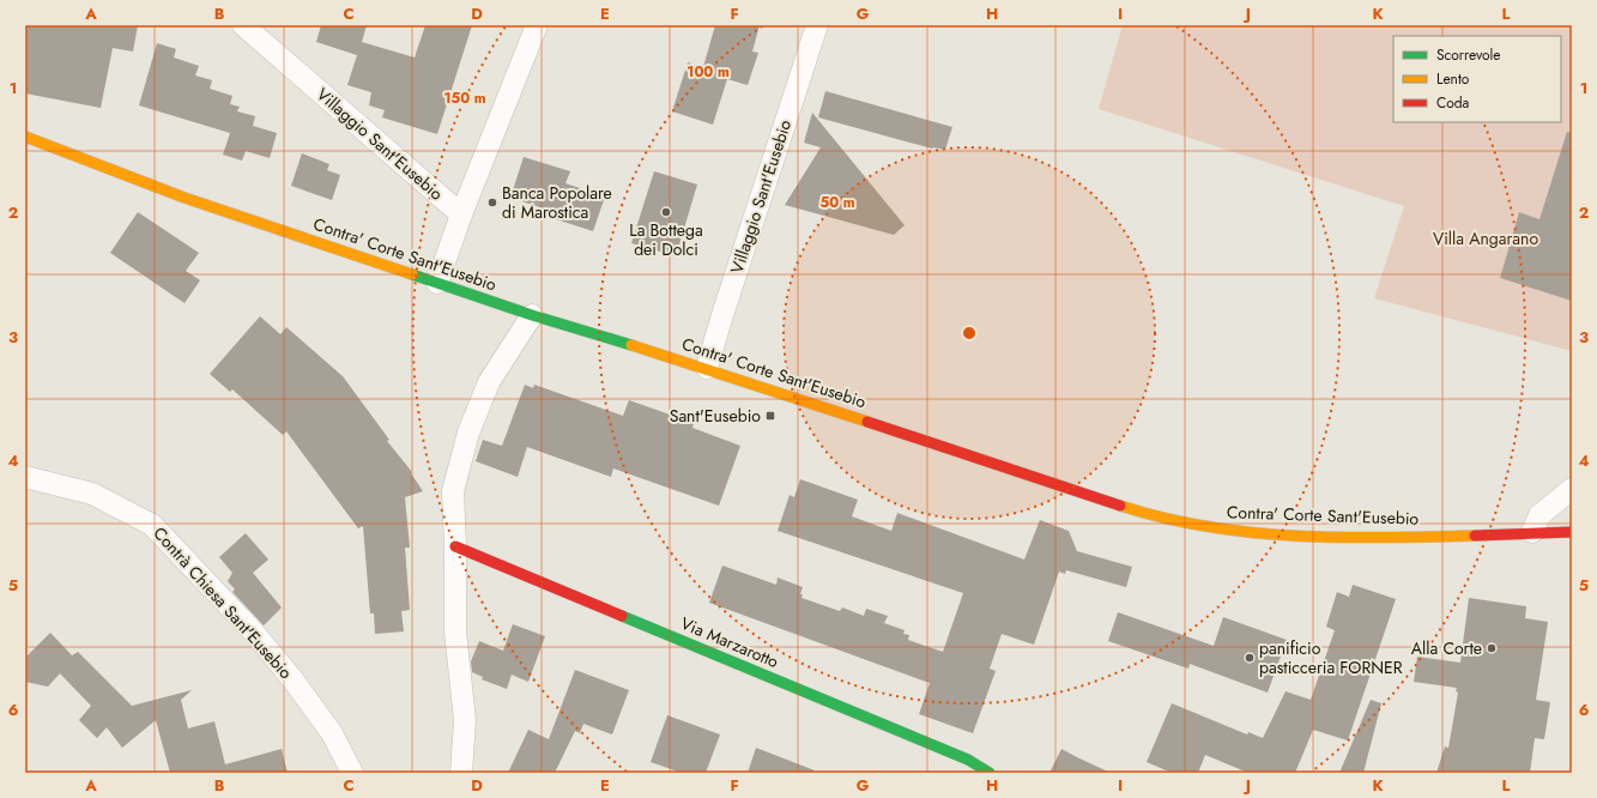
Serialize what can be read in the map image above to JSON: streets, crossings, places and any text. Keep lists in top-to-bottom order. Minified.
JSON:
{"streets":{"street":["Villaggio Sant'Eusebio","Contra' Corte Sant'Eusebio","Contrà Chiesa Sant'Eusebio","Via Marzarotto"]},"crossings":[["Villaggio Sant'Eusebio","Contra' Corte Sant'Eusebio"]],"parks":["Villa Angarano"],"places":{"other":["Banca Popolare di Marostica","La Bottega dei Dolci","Alla Corte","panificio pasticceria FORNER"],"transit":["Sant'Eusebio"]},"legend":["Scorrevole","Lento","Coda"],"grid":{"columns":["A","B","C","D","E","F","G","H","I","J","K","L"],"rows":["1","2","3","4","5","6"]},"rings":["100 m","150 m","50 m"]}
